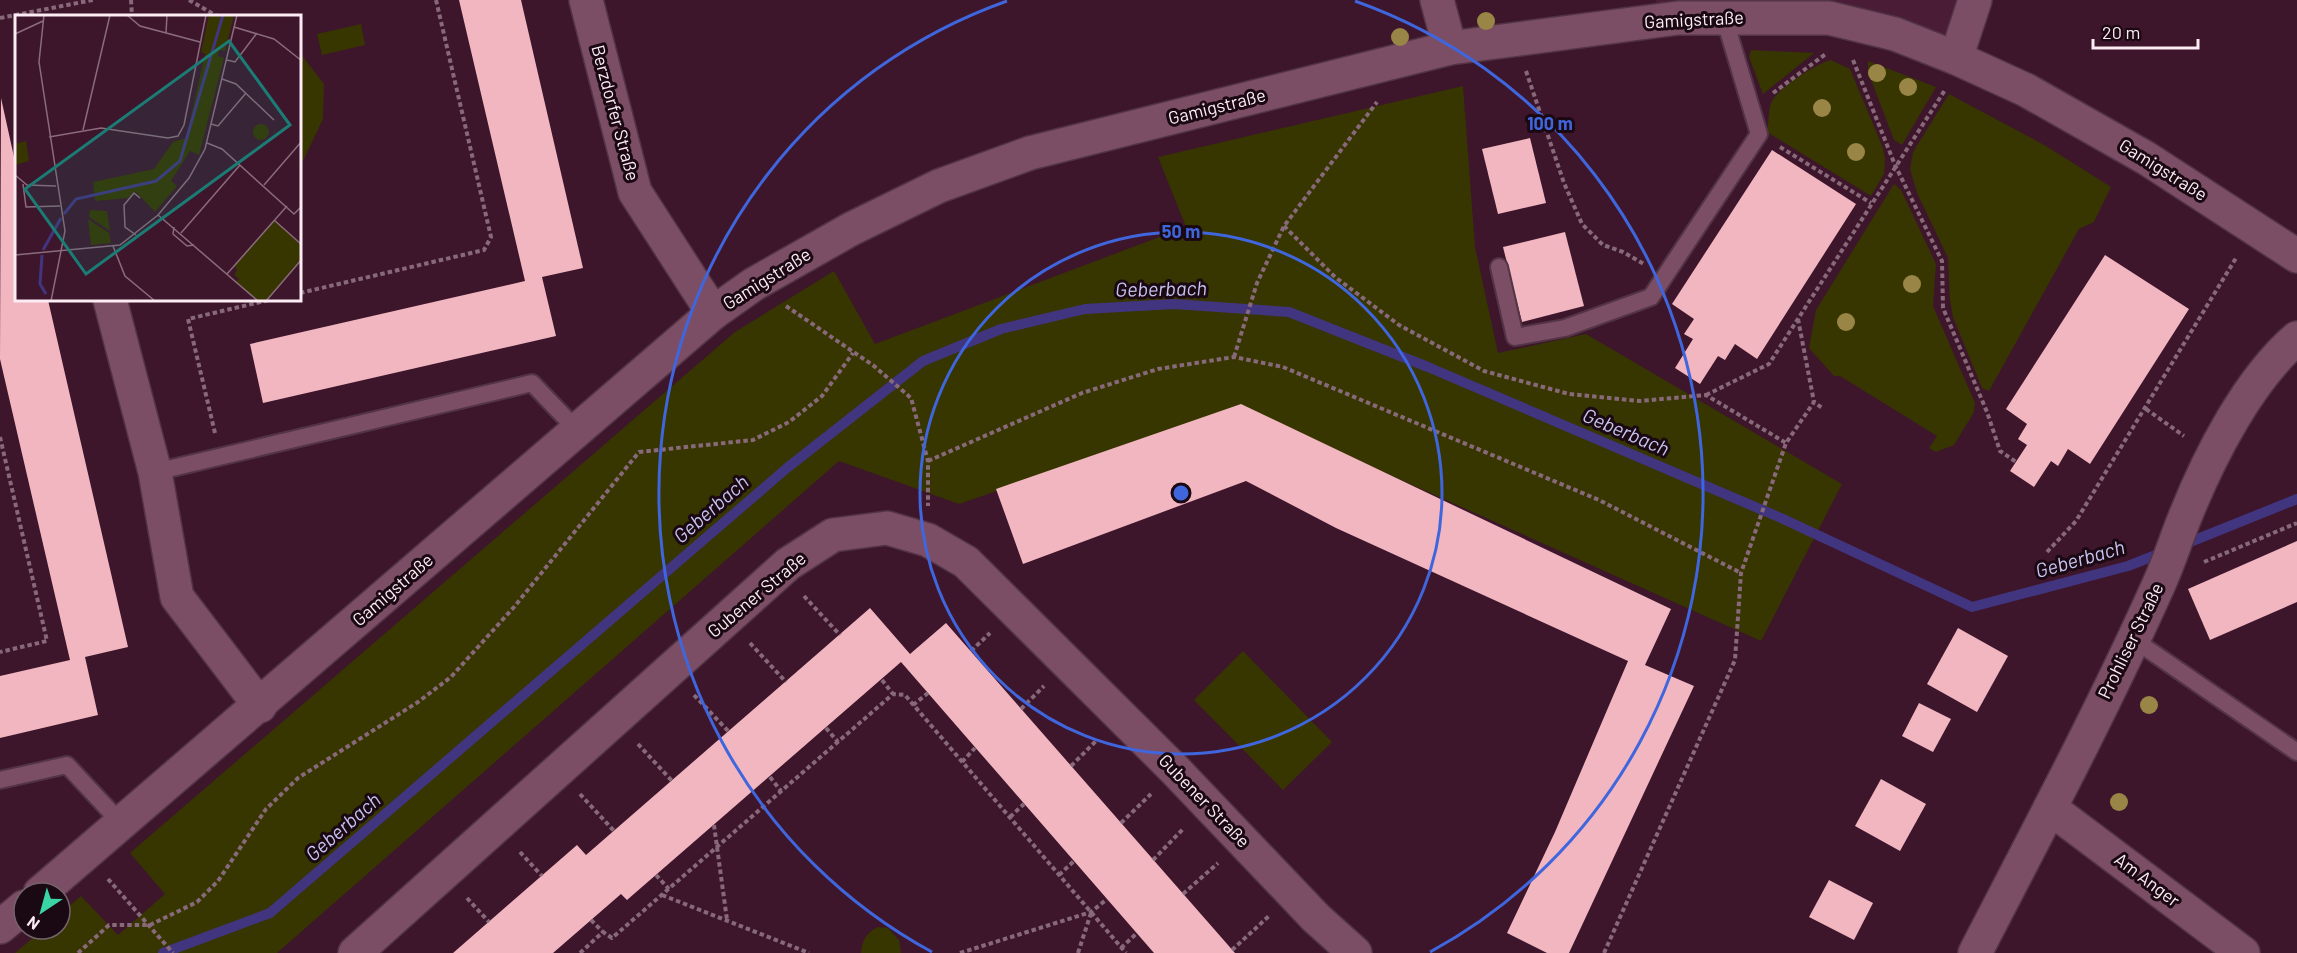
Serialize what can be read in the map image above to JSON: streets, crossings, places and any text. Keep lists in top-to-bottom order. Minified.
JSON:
{"streets":{"street":["Gamigstraße","Berzdorfer Straße","Gubener Straße","Prohliser Straße","Am Anger"]},"crossings":[["Gamigstraße","Berzdorfer Straße"],["Prohliser Straße","Am Anger"]],"water":["Geberbach"],"scale_bar":"20 m","north":"bottom left","rings":["100 m","50 m"]}
